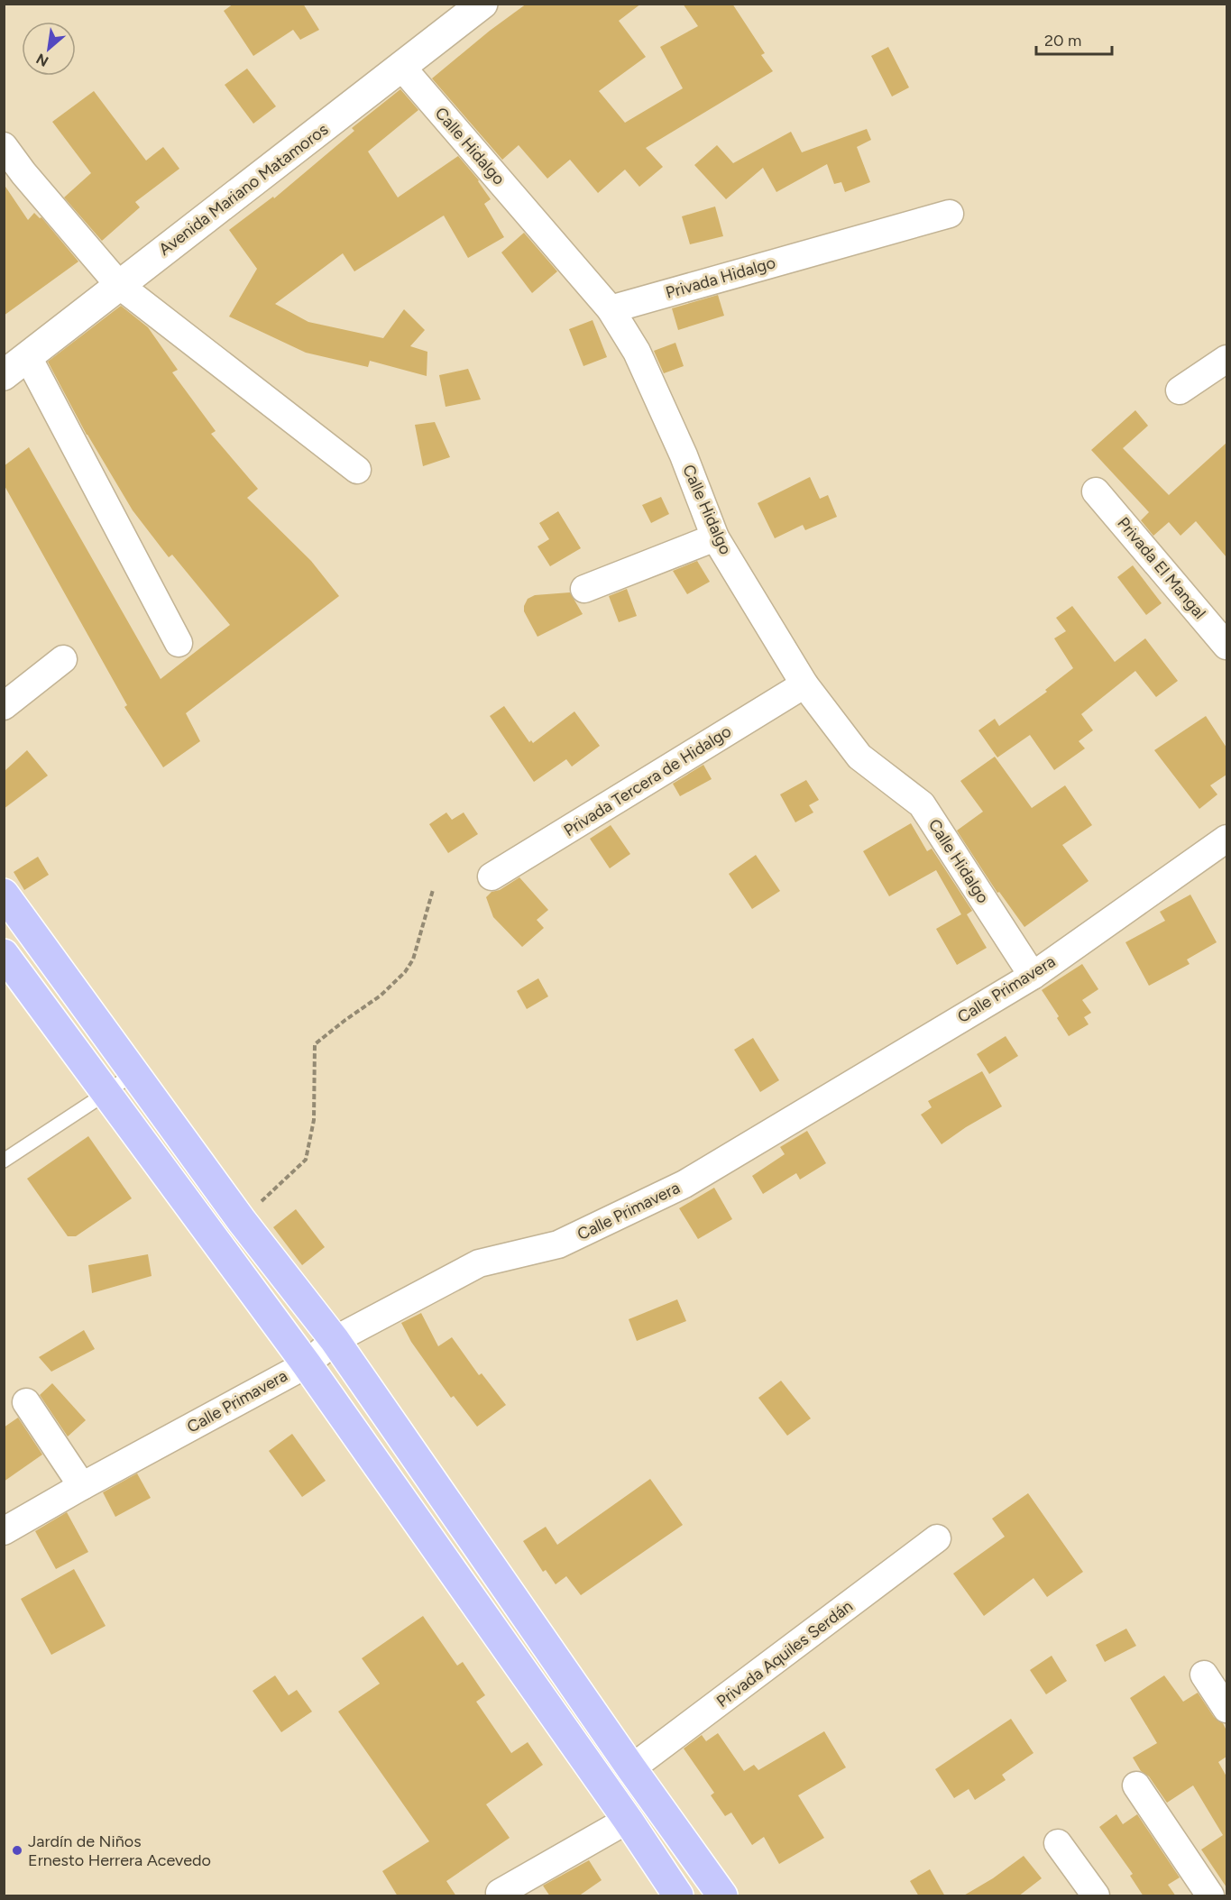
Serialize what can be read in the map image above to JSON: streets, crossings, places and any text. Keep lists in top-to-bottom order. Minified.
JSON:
{"streets":{"street":["Calle Hidalgo","Avenida Mariano Matamoros","Privada Hidalgo","Privada El Mangal","Privada Tercera de Hidalgo","Calle Primavera","Privada Aquiles Serdán"]},"crossings":[["Calle Hidalgo","Avenida Mariano Matamoros"],["Calle Hidalgo","Privada Hidalgo"],["Calle Hidalgo","Privada Tercera de Hidalgo"],["Calle Hidalgo","Calle Primavera"]],"places":["Jardín de Niños Ernesto Herrera Acevedo"],"scale_bar":"20 m","north":"bottom left"}
